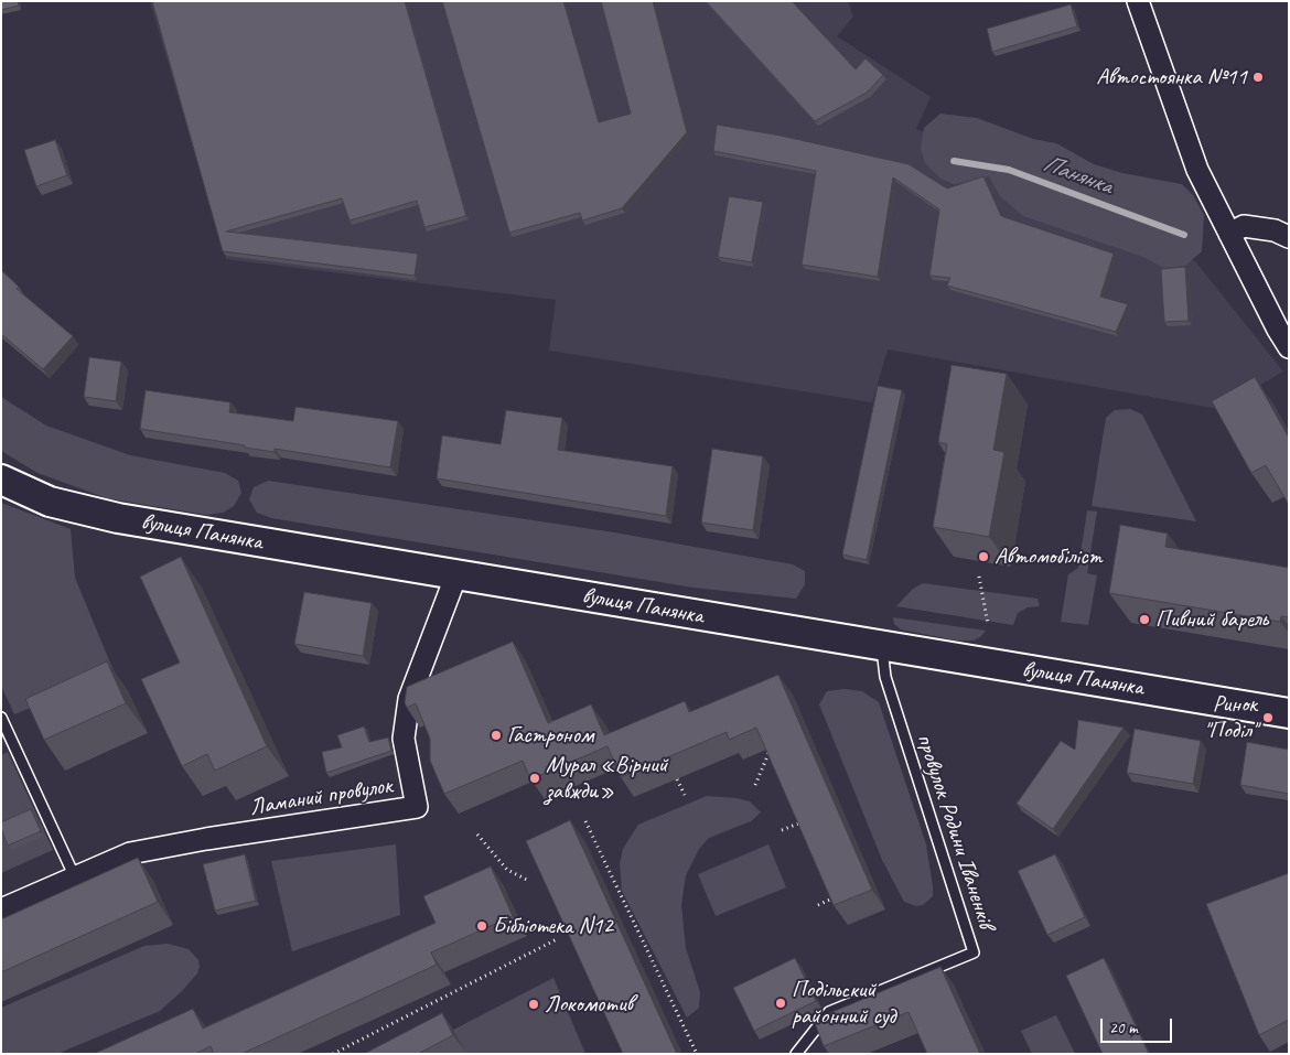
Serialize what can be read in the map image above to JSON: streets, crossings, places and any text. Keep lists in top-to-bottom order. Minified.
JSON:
{"streets":{"main road":["вулиця Панянка"],"street":["Ламаний провулок"],"lane":["провулок Родини Іваненків"]},"crossings":[["вулиця Панянка","Ламаний провулок"],["вулиця Панянка","провулок Родини Іваненків"]],"water":["Панянка"],"places":["Автостоянка №11","Автомобіліст","Пивний барель","Ринок \"Поділ\"","Гастроном","Мурал «Вірний завжди»","Бібліотека N12","Подільский районний суд","Локомотив"],"scale_bar":"20 m"}
